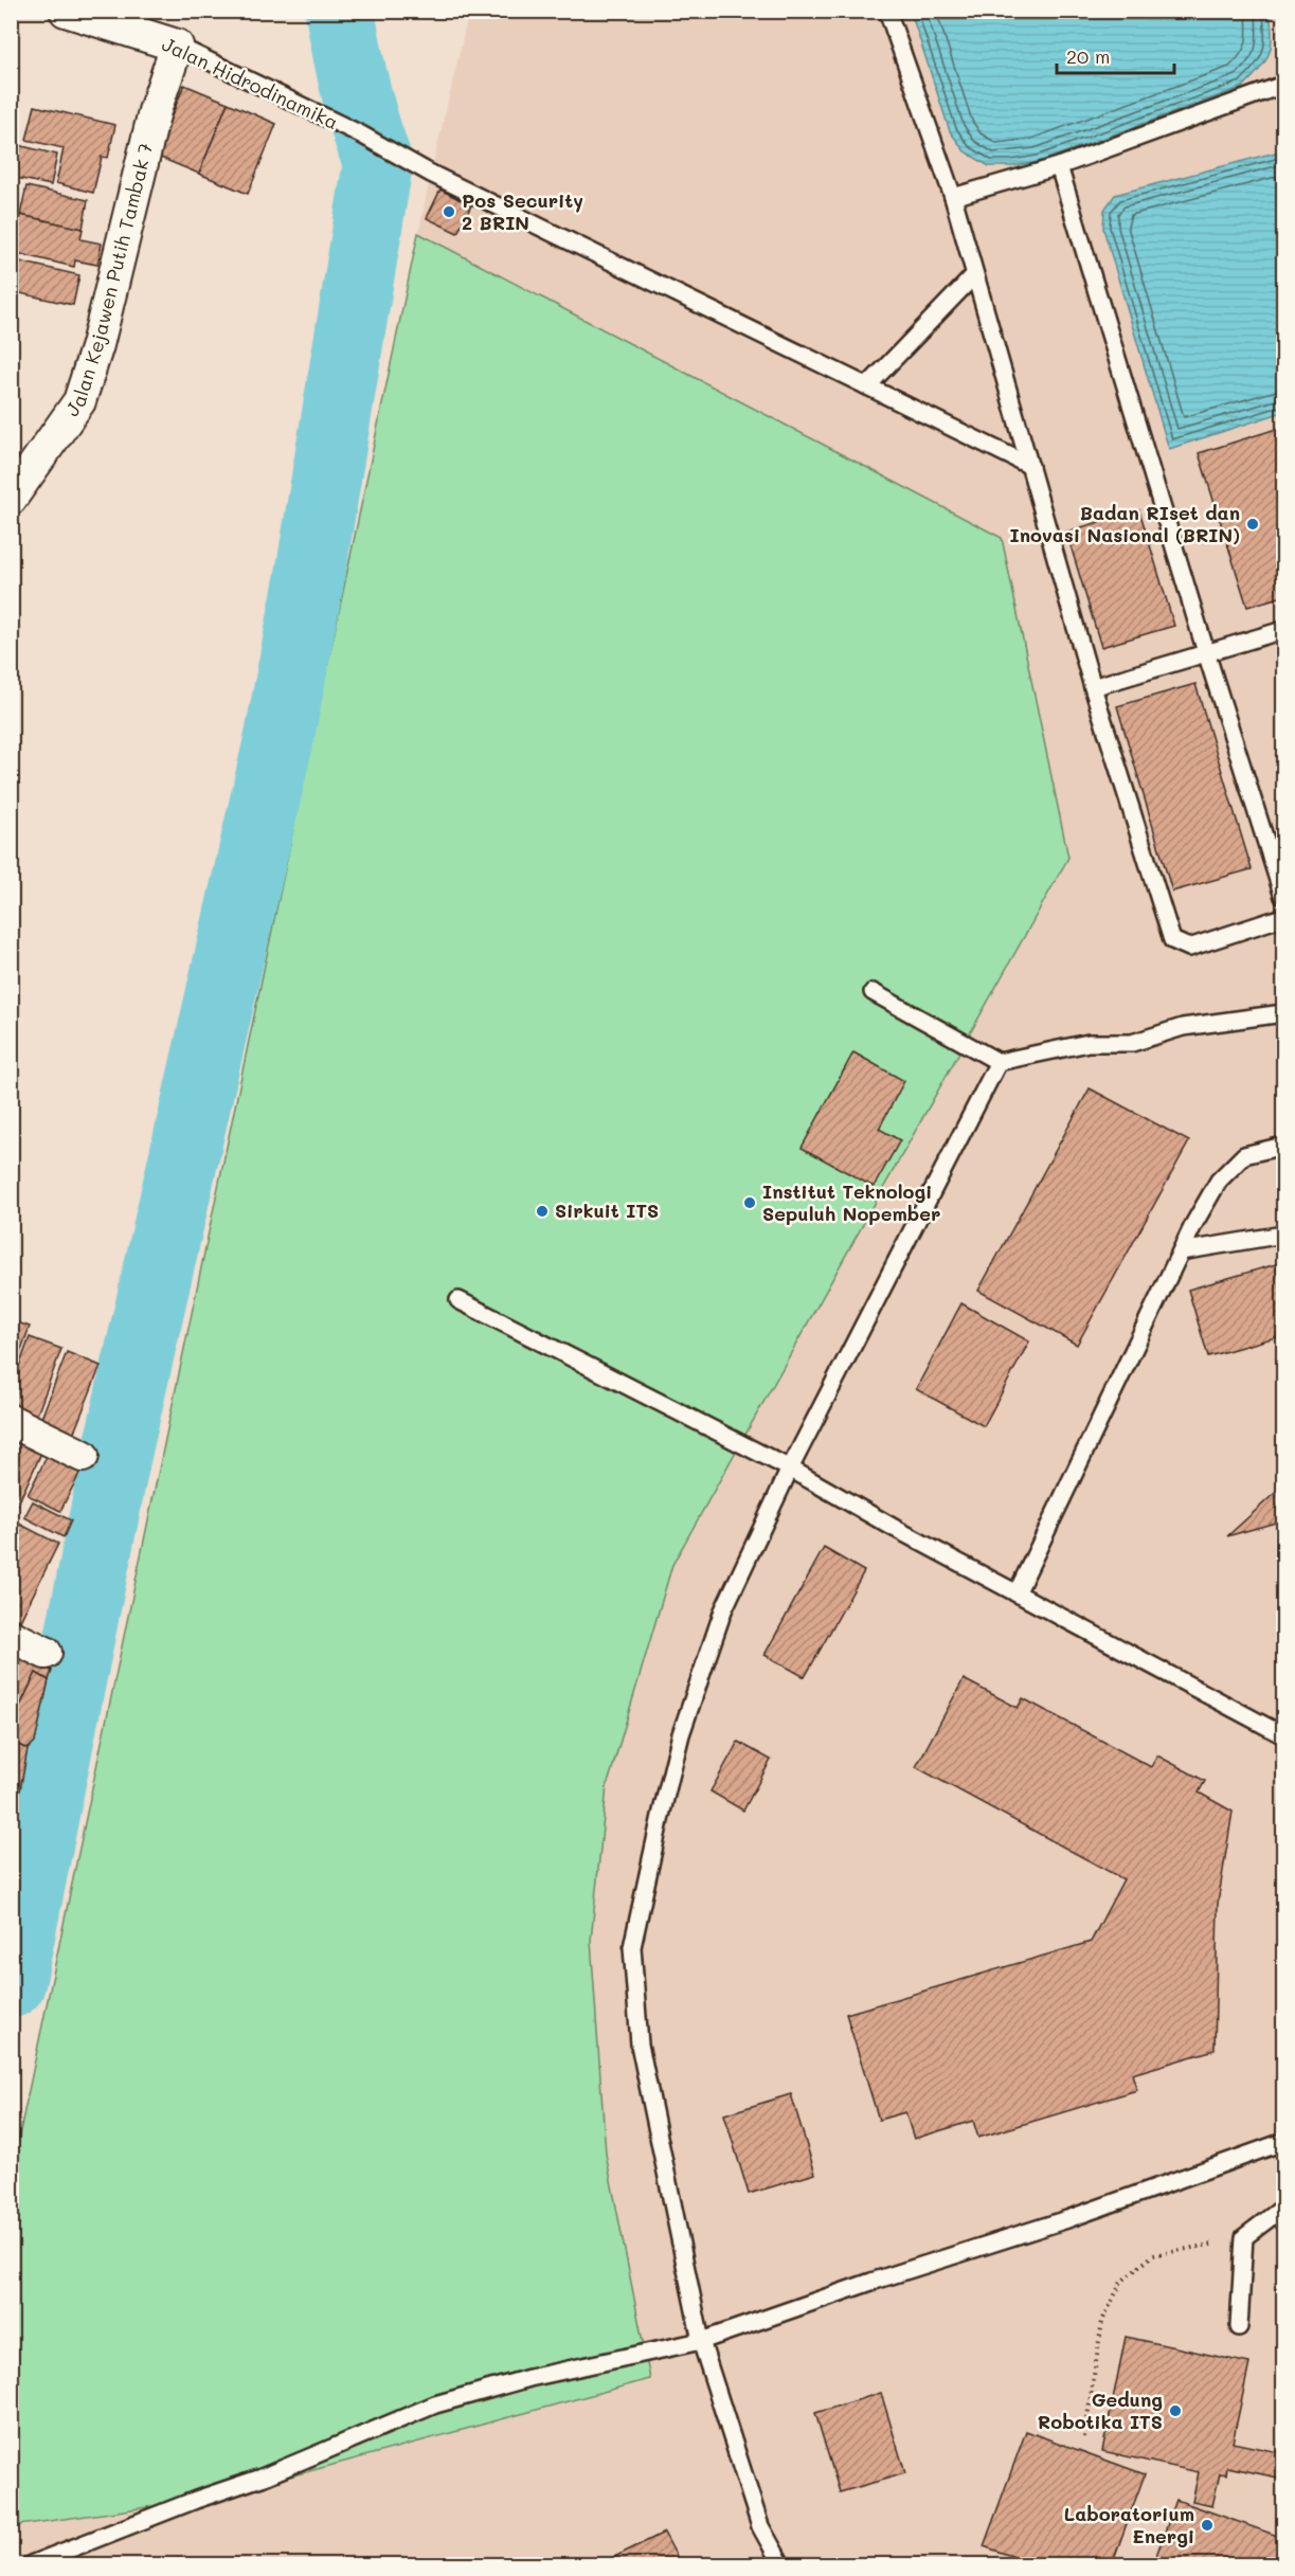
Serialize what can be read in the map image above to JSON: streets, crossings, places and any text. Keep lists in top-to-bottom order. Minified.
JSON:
{"streets":{"street":["Jalan Hidrodinamika","Jalan Kejawen Putih Tambak 7"]},"crossings":[["Jalan Hidrodinamika","Jalan Kejawen Putih Tambak 7"]],"places":["Pos Security 2 BRIN","Badan RIset dan Inovasi Nasional (BRIN)","Institut Teknologi Sepuluh Nopember","Sirkuit ITS","Gedung Robotika ITS","Laboratorium Energi"],"scale_bar":"20 m"}
